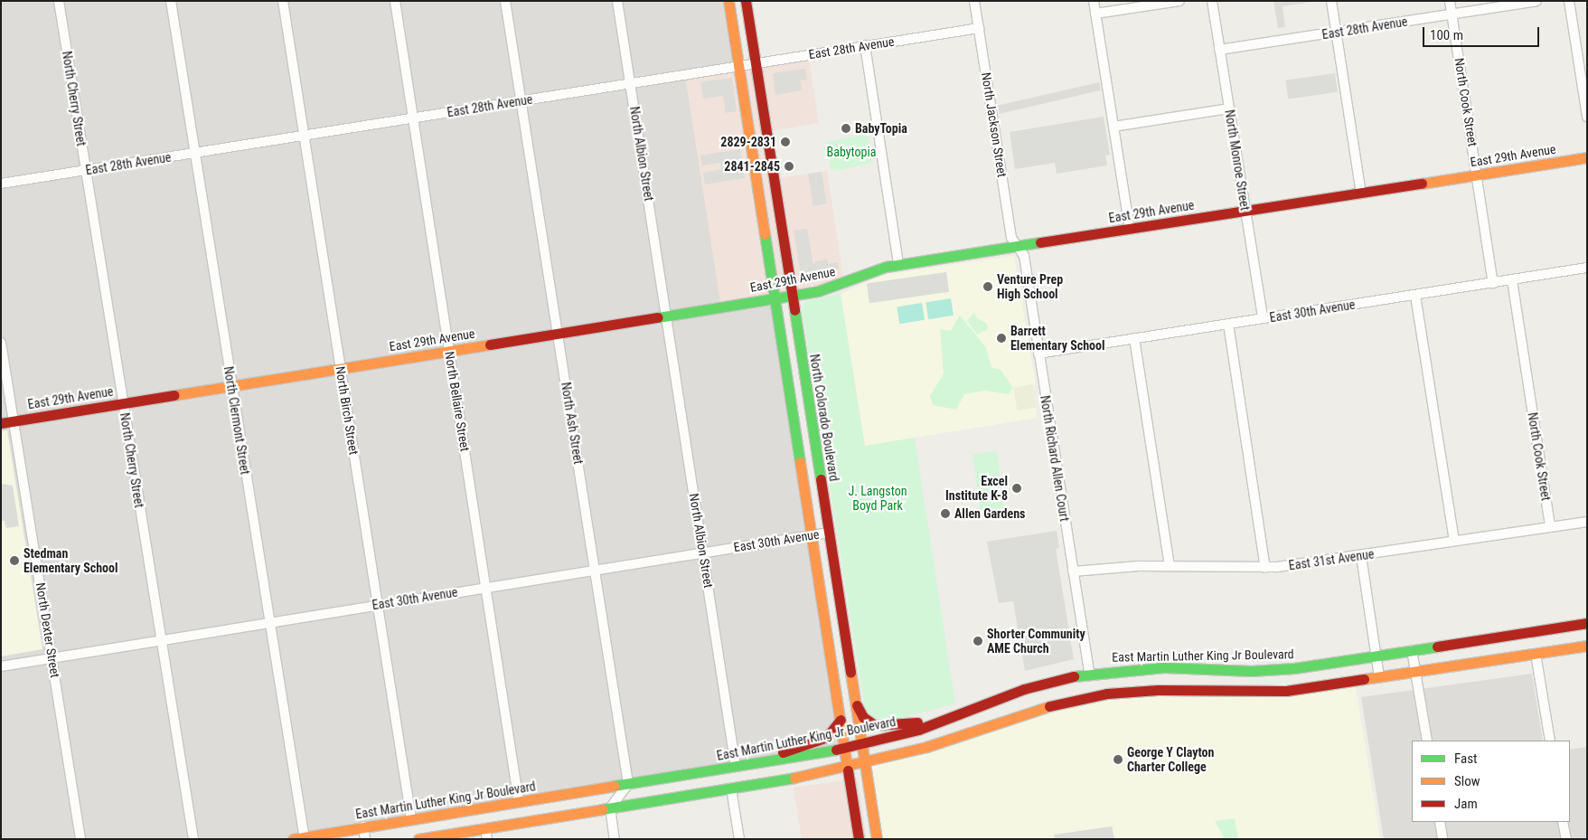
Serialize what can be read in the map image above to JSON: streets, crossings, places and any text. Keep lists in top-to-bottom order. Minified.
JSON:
{"streets":{"main road":["East 29th Avenue","North Colorado Boulevard","East Martin Luther King Jr Boulevard"],"street":["East 28th Avenue","North Cherry Street","North Cook Street","North Jackson Street","North Albion Street","North Monroe Street","East 30th Avenue","North Bellaire Street","North Birch Street","North Clermont Street","North Ash Street","North Richard Allen Court","East 31st Avenue","North Dexter Street"]},"crossings":[["East 28th Avenue","North Cherry Street"],["East 28th Avenue","North Cook Street"],["East 28th Avenue","North Jackson Street"],["East 28th Avenue","North Albion Street"],["East 28th Avenue","North Monroe Street"],["East 28th Avenue","North Bellaire Street"],["East 28th Avenue","North Birch Street"],["East 28th Avenue","North Colorado Boulevard"],["East 28th Avenue","North Clermont Street"],["East 28th Avenue","North Ash Street"],["North Cherry Street","East 29th Avenue"],["North Cherry Street","East 30th Avenue"],["North Cook Street","East 29th Avenue"],["North Cook Street","East 30th Avenue"],["North Cook Street","East 31st Avenue"],["North Jackson Street","East 29th Avenue"],["North Jackson Street","North Richard Allen Court"],["North Albion Street","East 29th Avenue"],["North Albion Street","East 30th Avenue"],["North Albion Street","East Martin Luther King Jr Boulevard"],["East 29th Avenue","North Monroe Street"],["East 29th Avenue","North Bellaire Street"],["East 29th Avenue","North Birch Street"],["East 29th Avenue","North Colorado Boulevard"],["East 29th Avenue","North Clermont Street"],["East 29th Avenue","North Ash Street"],["East 29th Avenue","North Richard Allen Court"],["East 29th Avenue","North Dexter Street"],["North Monroe Street","East 30th Avenue"],["East 30th Avenue","North Bellaire Street"],["East 30th Avenue","North Birch Street"],["East 30th Avenue","North Colorado Boulevard"],["East 30th Avenue","North Clermont Street"],["East 30th Avenue","North Ash Street"],["East 30th Avenue","North Richard Allen Court"],["East 30th Avenue","North Dexter Street"],["North Bellaire Street","East Martin Luther King Jr Boulevard"],["North Birch Street","East Martin Luther King Jr Boulevard"],["North Colorado Boulevard","East Martin Luther King Jr Boulevard"],["North Clermont Street","East Martin Luther King Jr Boulevard"],["North Ash Street","East Martin Luther King Jr Boulevard"],["North Richard Allen Court","East 31st Avenue"],["North Richard Allen Court","East Martin Luther King Jr Boulevard"]],"parks":["Babytopia","J. Langston Boyd Park"],"places":["BabyTopia","2829-2831","2841-2845","Venture Prep High School","Barrett Elementary School","Excel Institute K-8","Allen Gardens","Stedman Elementary School","Shorter Community AME Church","George Y Clayton Charter College"],"legend":["Fast","Slow","Jam"],"scale_bar":"100 m"}
